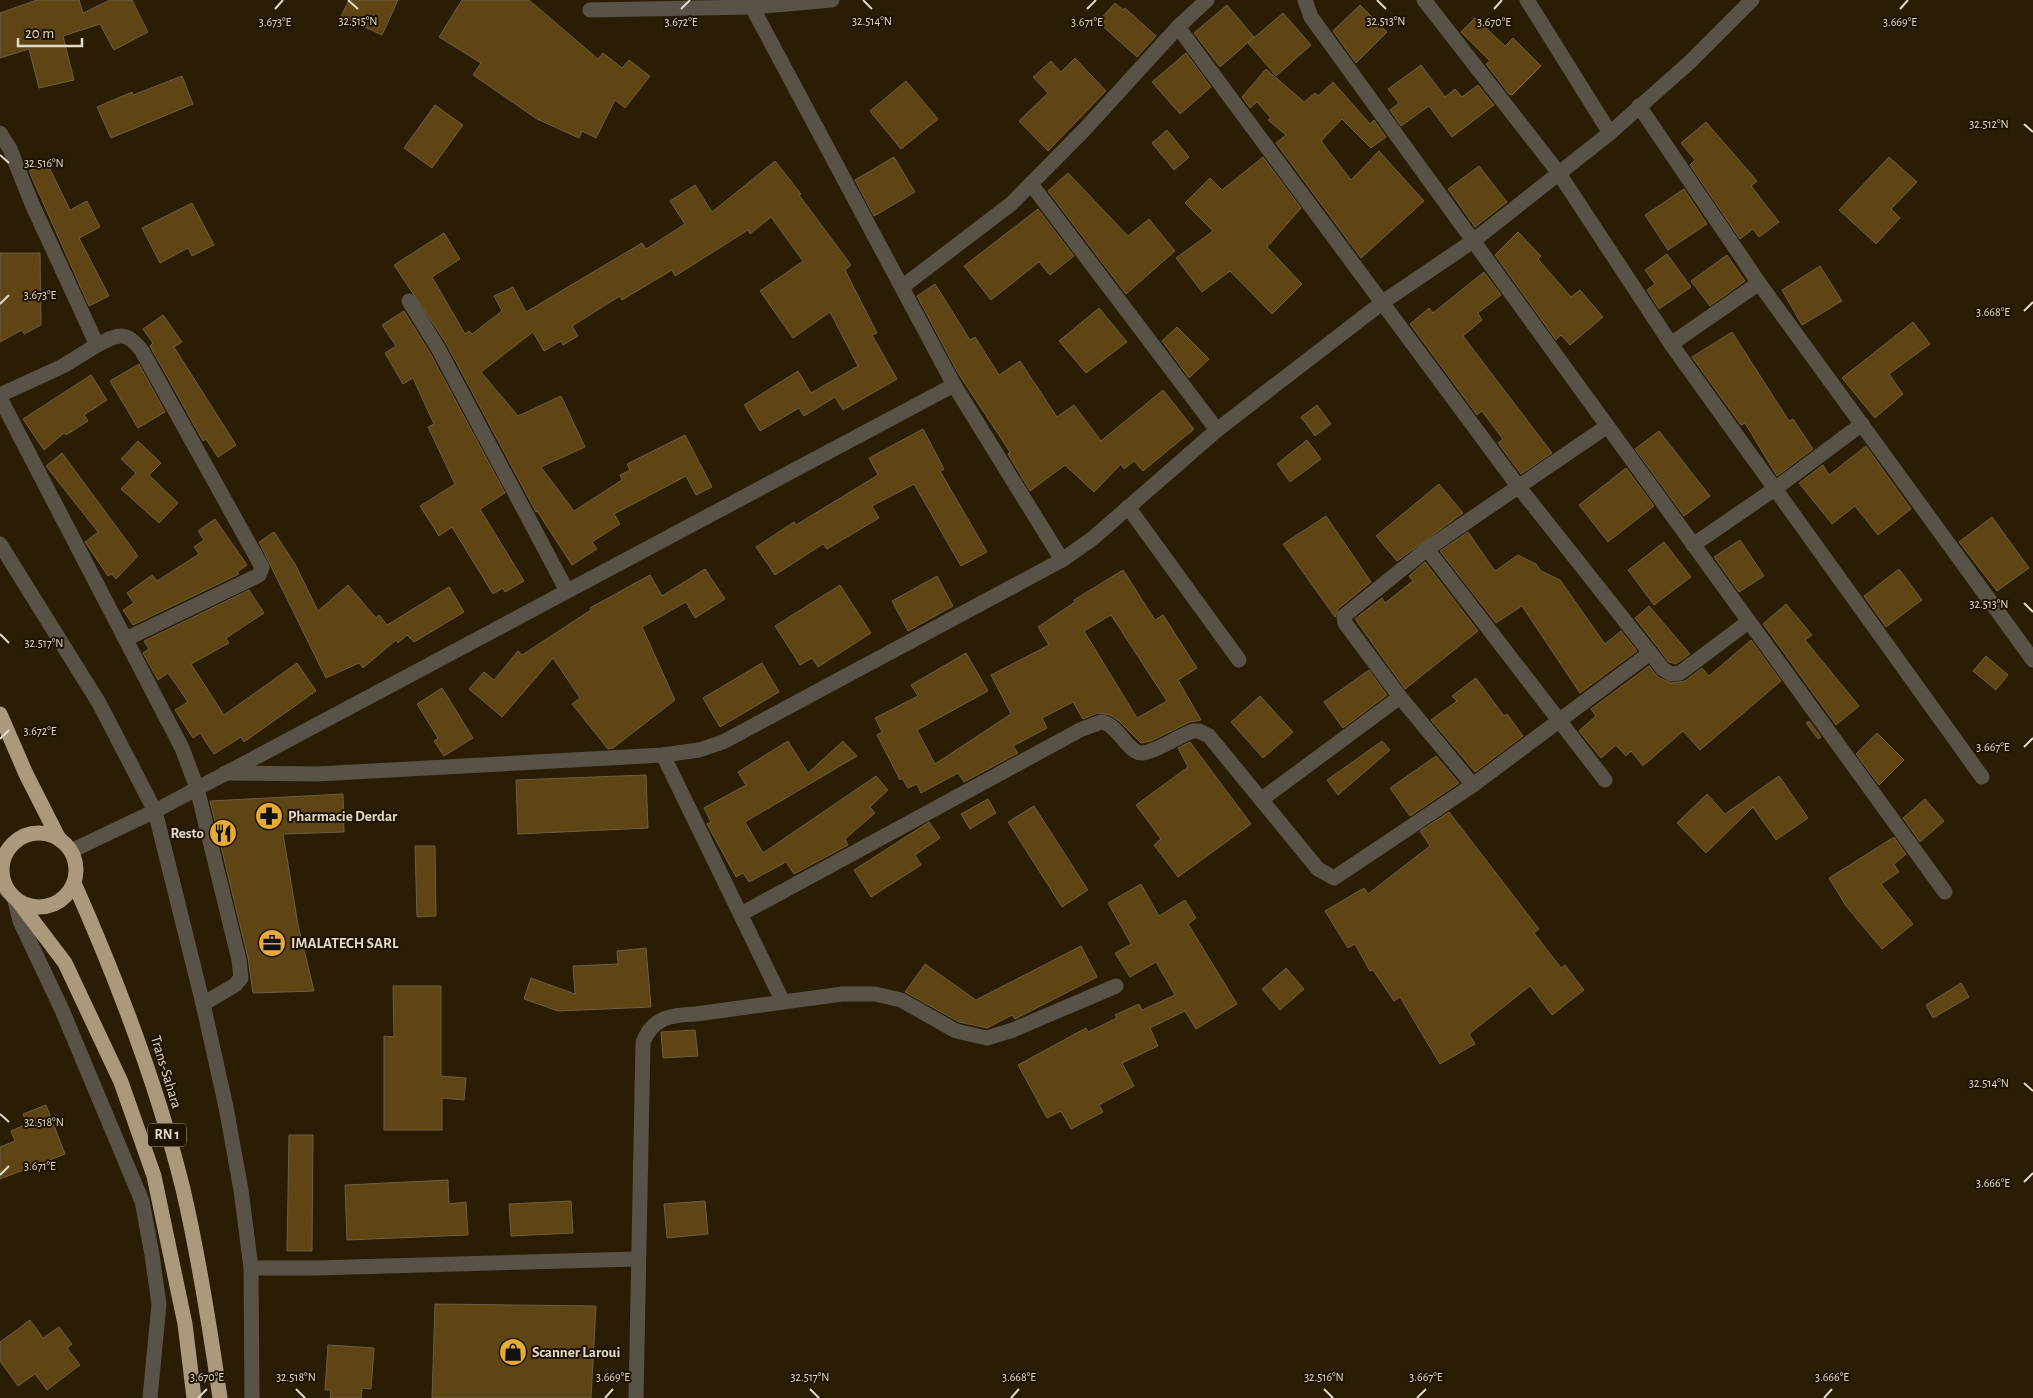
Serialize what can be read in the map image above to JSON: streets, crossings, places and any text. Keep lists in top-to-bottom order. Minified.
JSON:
{"streets":{"highway":["Trans-Sahara","RN 1"]},"crossings":[["Trans-Sahara","RN 1"]],"places":{"pharmacy":["Pharmacie Derdar"],"restaurant":["Resto"],"office":["IMALATECH SARL"],"shop":["Scanner Laroui"]},"scale_bar":"20 m","coordinates":["32.515°N","32.514°N","32.513°N","3.673°E","3.672°E","3.671°E","3.670°E","3.669°E","32.512°N","32.516°N","3.668°E","32.517°N","3.667°E","32.518°N","3.666°E"]}
